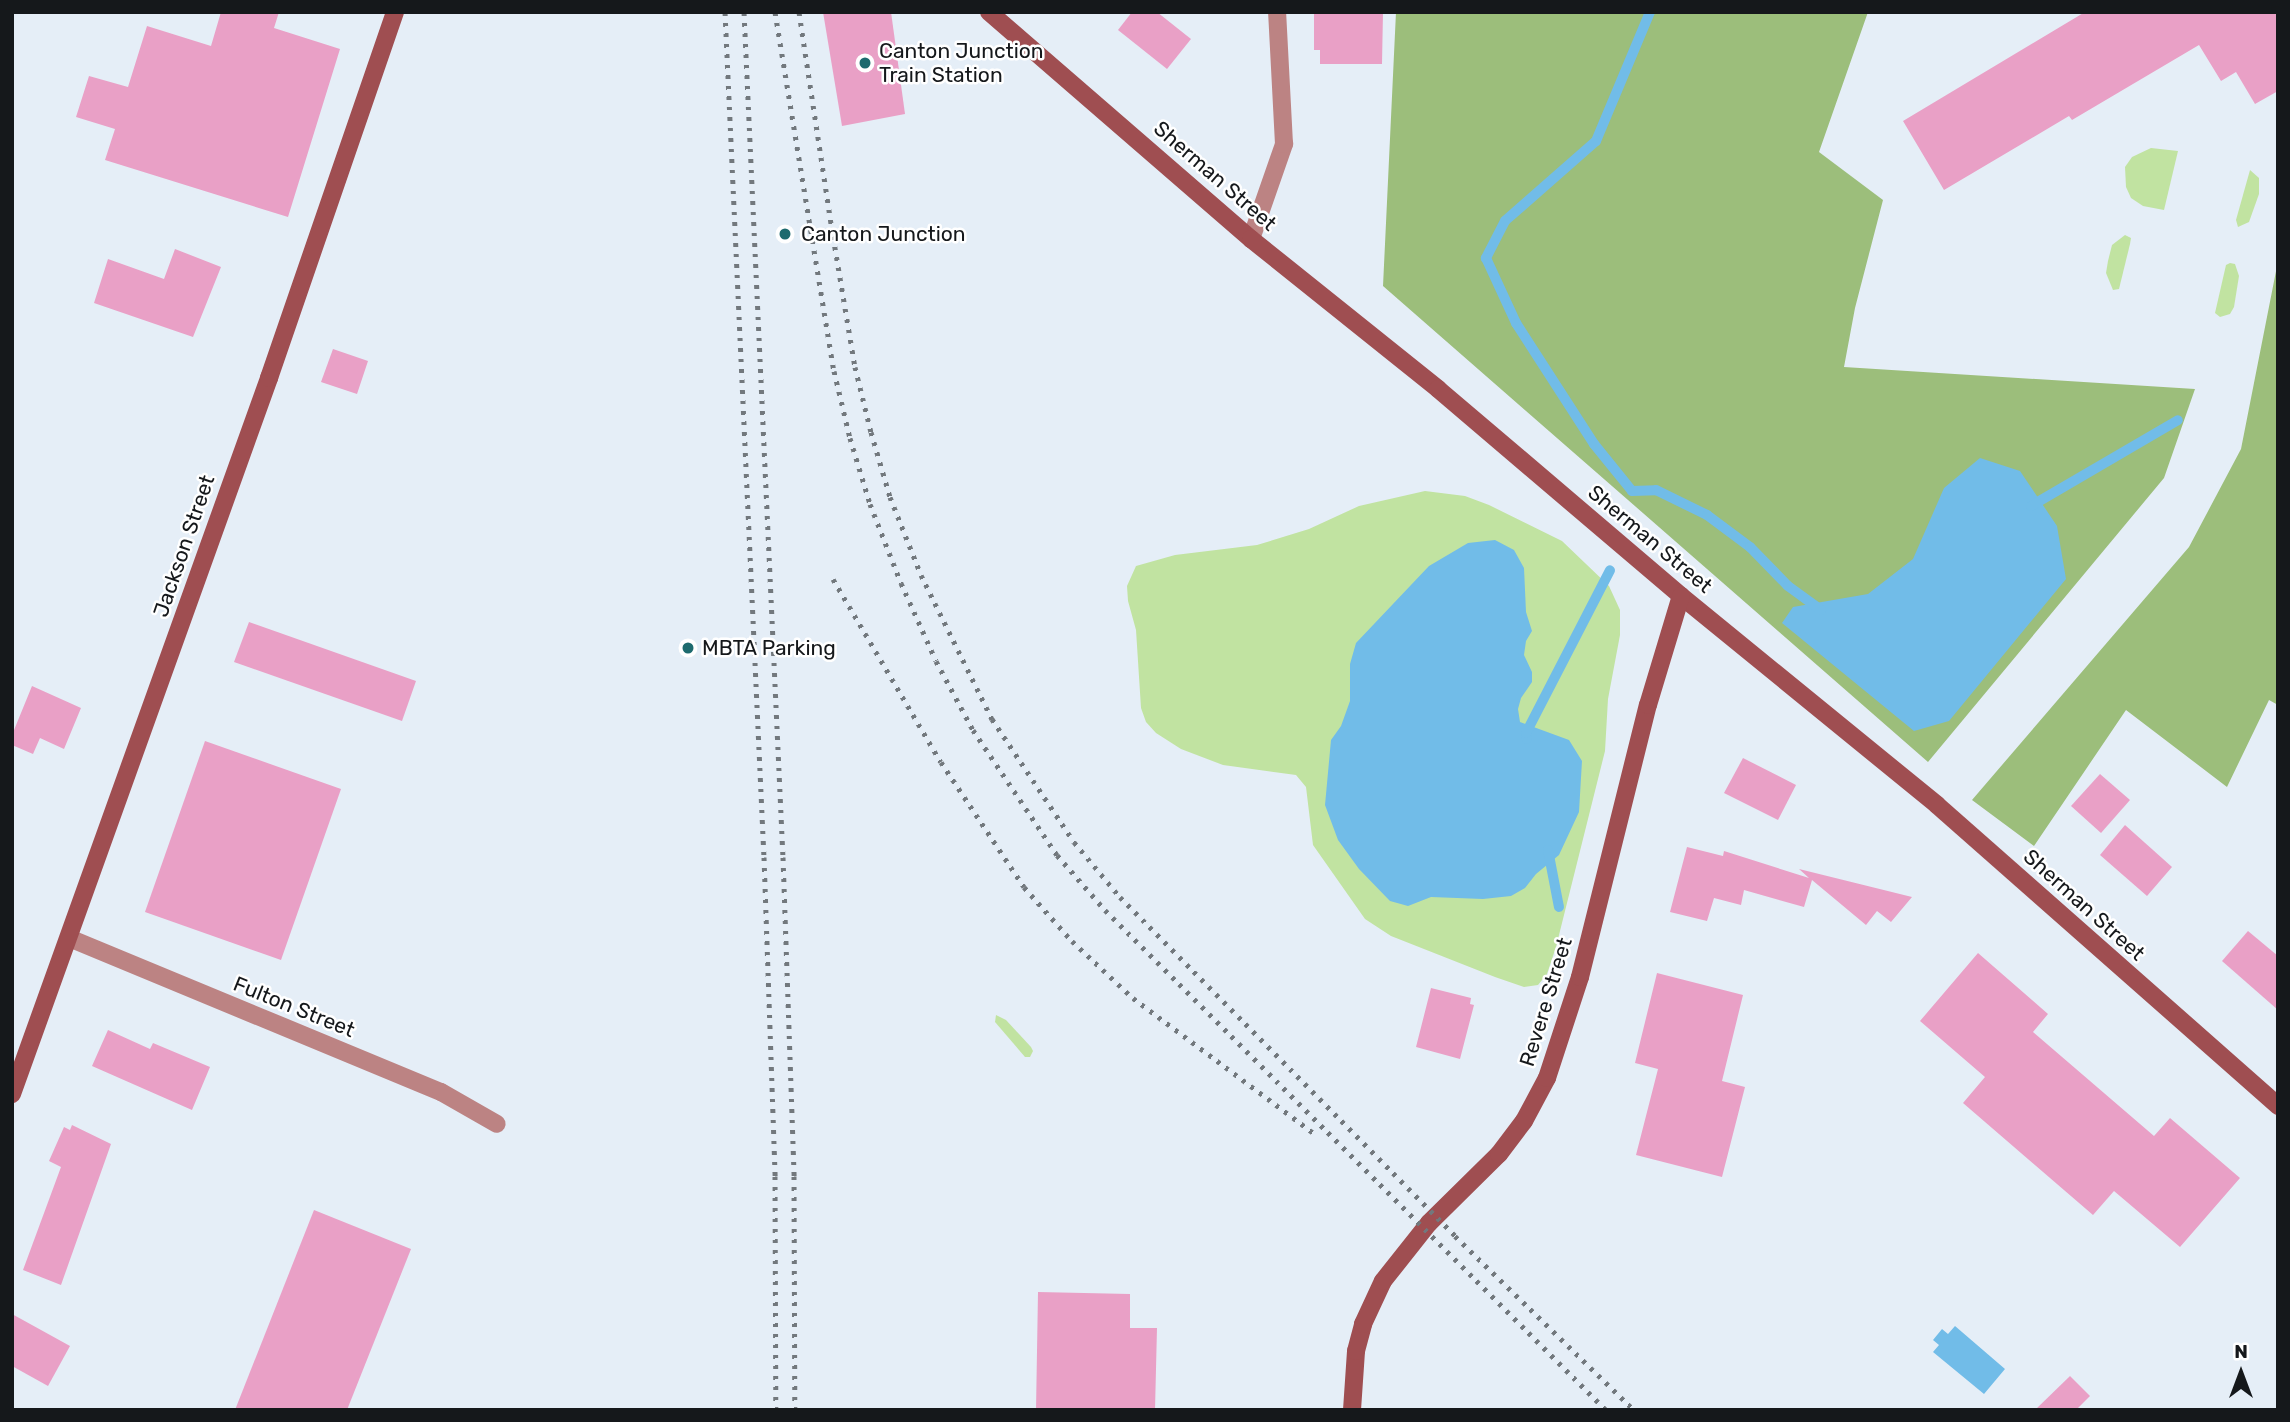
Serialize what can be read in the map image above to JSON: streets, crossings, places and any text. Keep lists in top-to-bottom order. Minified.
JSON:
{"streets":{"street":["Sherman Street","Jackson Street","Revere Street","Fulton Street"]},"crossings":[["Sherman Street","Revere Street"],["Jackson Street","Fulton Street"]],"places":["Canton Junction Train Station","Canton Junction","MBTA Parking"],"north":"top"}
